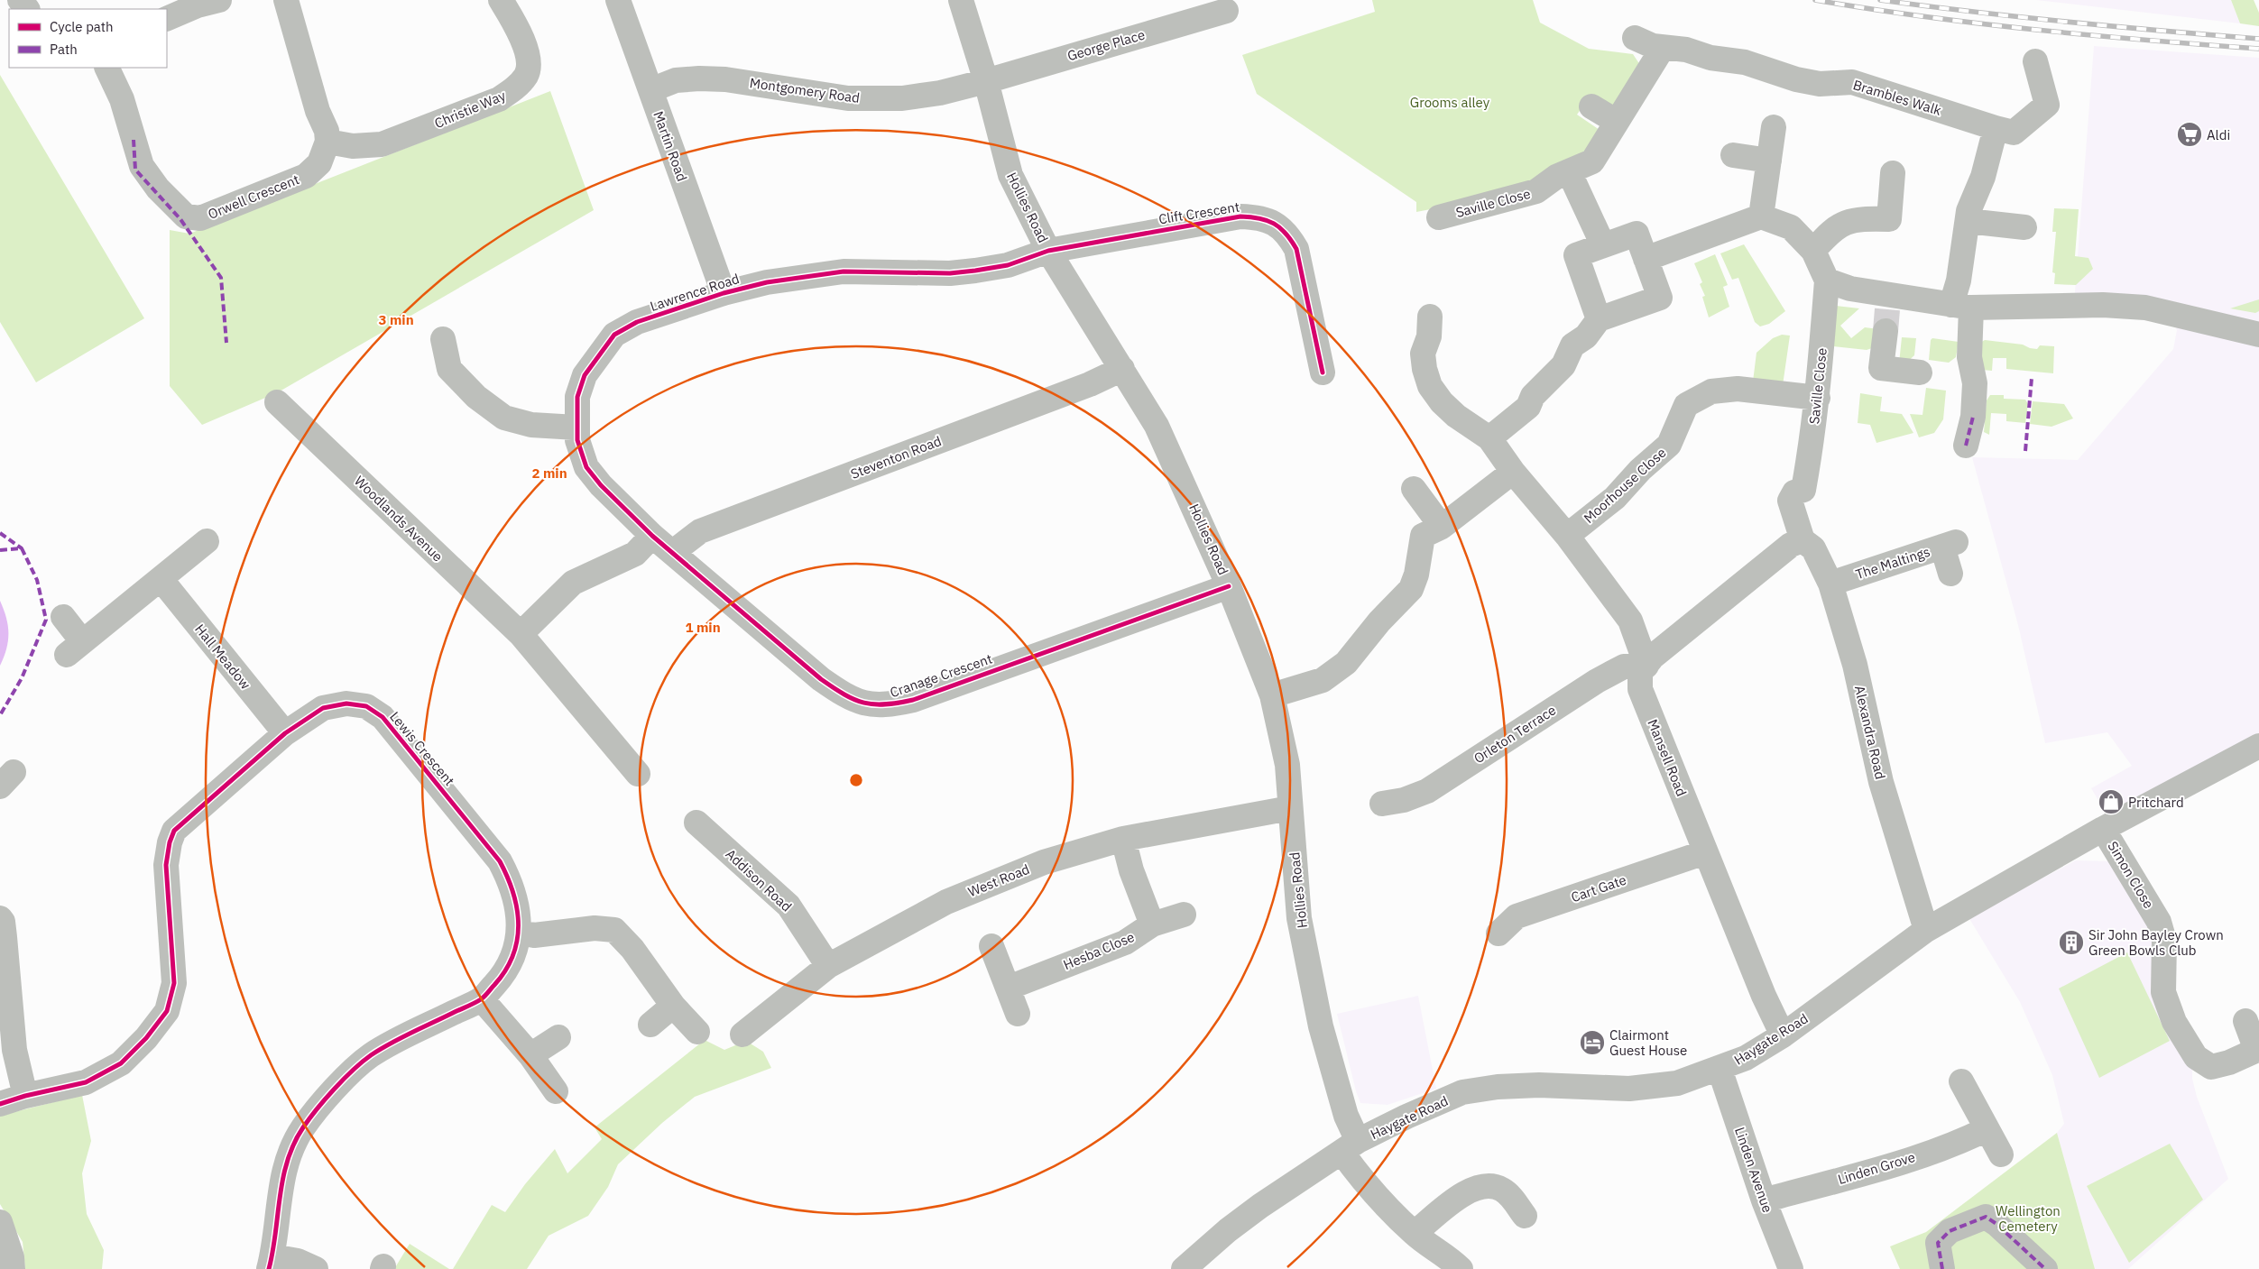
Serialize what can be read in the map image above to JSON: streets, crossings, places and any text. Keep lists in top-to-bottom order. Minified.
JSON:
{"streets":{"street":["George Place","Montgomery Road","Brambles Walk","Christie Way","Martin Road","Orwell Crescent","Saville Close","Hollies Road","Clift Crescent","Lawrence Road","Steventon Road","Moorhouse Close","Woodlands Avenue","The Maltings","Hall Meadow","Cranage Crescent","Alexandra Road","Orleton Terrace","Lewis Crescent","Mansell Road","Simon Close","Addison Road","West Road","Cart Gate","Hesba Close","Haygate Road","Linden Grove","Linden Avenue"]},"crossings":[["George Place","Montgomery Road"],["George Place","Hollies Road"],["Montgomery Road","Martin Road"],["Montgomery Road","Hollies Road"],["Brambles Walk","Saville Close"],["Christie Way","Orwell Crescent"],["Martin Road","Lawrence Road"],["Saville Close","Moorhouse Close"],["Saville Close","Alexandra Road"],["Hollies Road","Clift Crescent"],["Hollies Road","Lawrence Road"],["Hollies Road","Steventon Road"],["Hollies Road","Cranage Crescent"],["Hollies Road","West Road"],["Hollies Road","Haygate Road"],["Clift Crescent","Lawrence Road"],["Lawrence Road","Steventon Road"],["Lawrence Road","Cranage Crescent"],["Steventon Road","Cranage Crescent"],["The Maltings","Alexandra Road"],["Hall Meadow","Lewis Crescent"],["Alexandra Road","Haygate Road"],["Orleton Terrace","Mansell Road"],["Mansell Road","Cart Gate"],["Mansell Road","Haygate Road"],["Simon Close","Haygate Road"],["Addison Road","West Road"],["Haygate Road","Linden Avenue"],["Linden Grove","Linden Avenue"]],"parks":["Grooms alley","Wellington Cemetery"],"places":{"supermarket":["Aldi"],"shop":["Pritchard"],"building":["Sir John Bayley Crown Green Bowls Club"],"hotel":["Clairmont Guest House"]},"legend":["Cycle path","Path"],"rings":["3 min","2 min","1 min"]}
